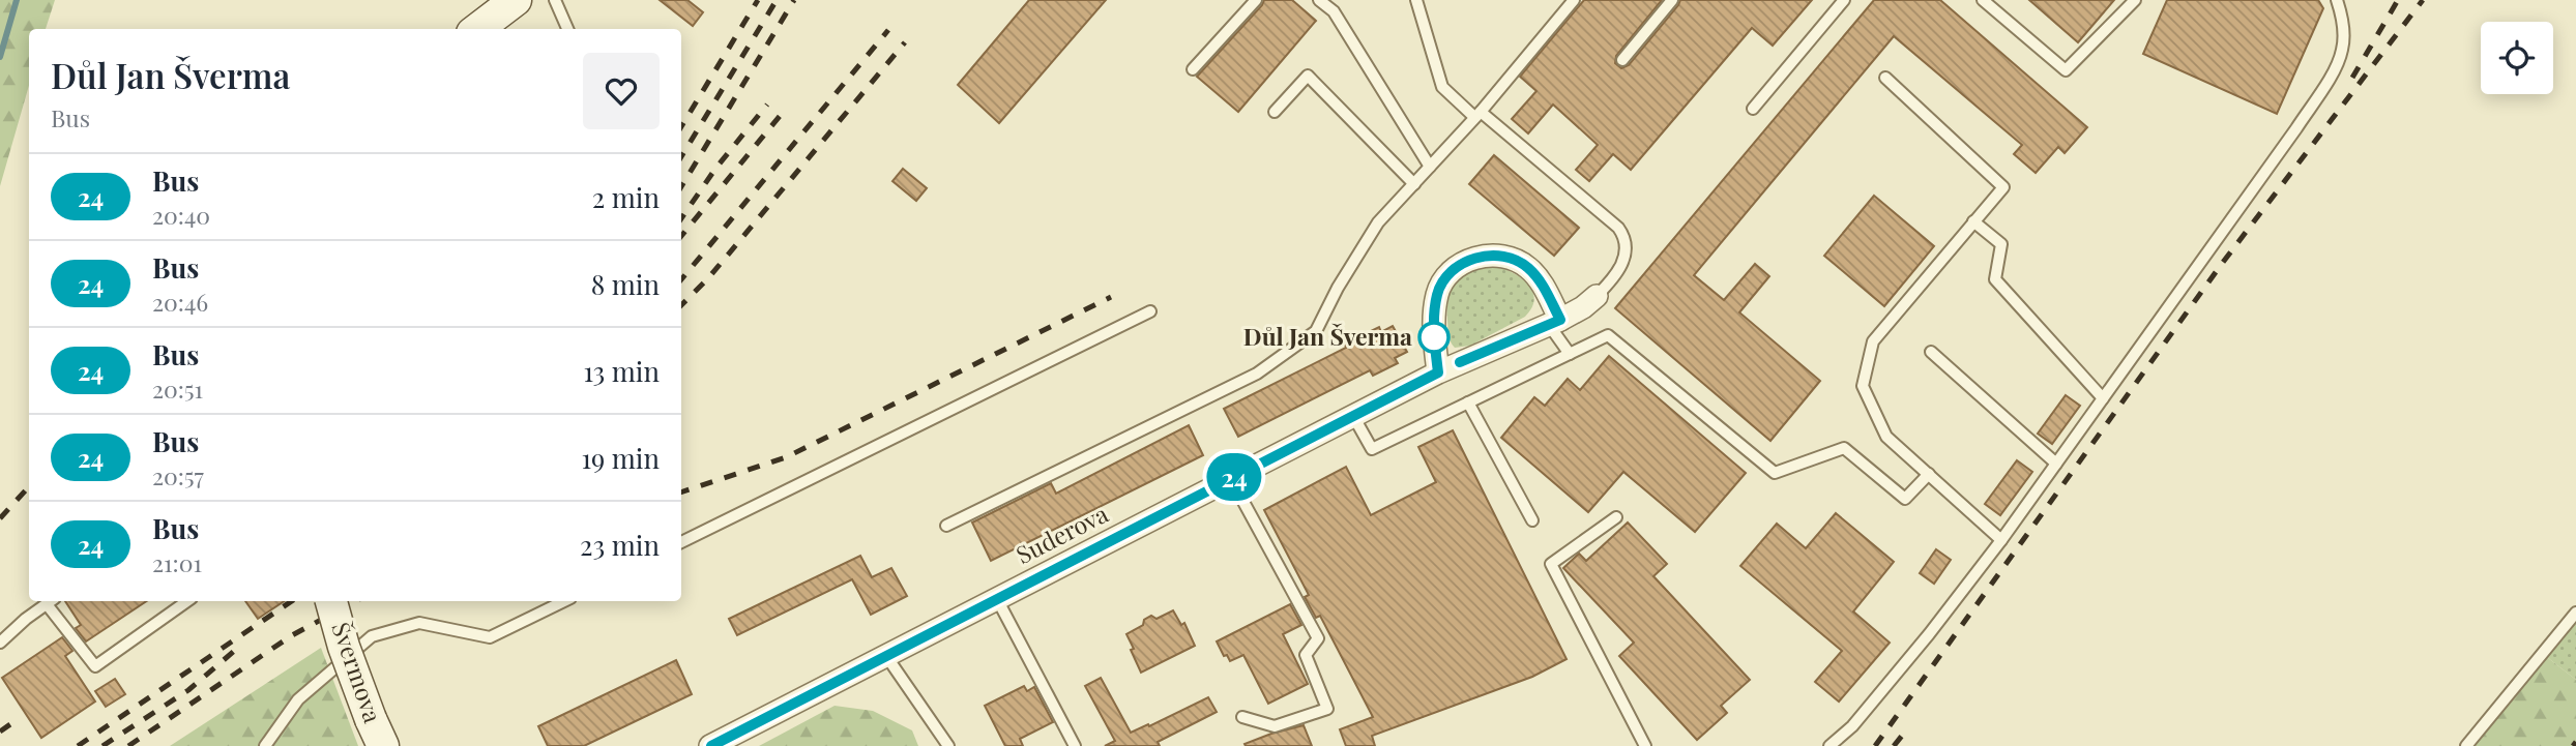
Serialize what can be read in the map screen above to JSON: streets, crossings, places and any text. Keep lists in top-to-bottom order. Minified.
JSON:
{"streets":{"street":["Suderova","Švermova"]},"places":["Důl Jan Šverma"],"lines":["bus line 24"],"page":{"on_map":"24","heading":["Důl Jan Šverma","Bus"],"list":[{"mark":"24","name":"Bus","note":"20:40","value":"2 min"},{"mark":"24","name":"Bus","note":"20:46","value":"8 min"},{"mark":"24","name":"Bus","note":"20:51","value":"13 min"},{"mark":"24","name":"Bus","note":"20:57","value":"19 min"},{"mark":"24","name":"Bus","note":"21:01","value":"23 min"}]}}
